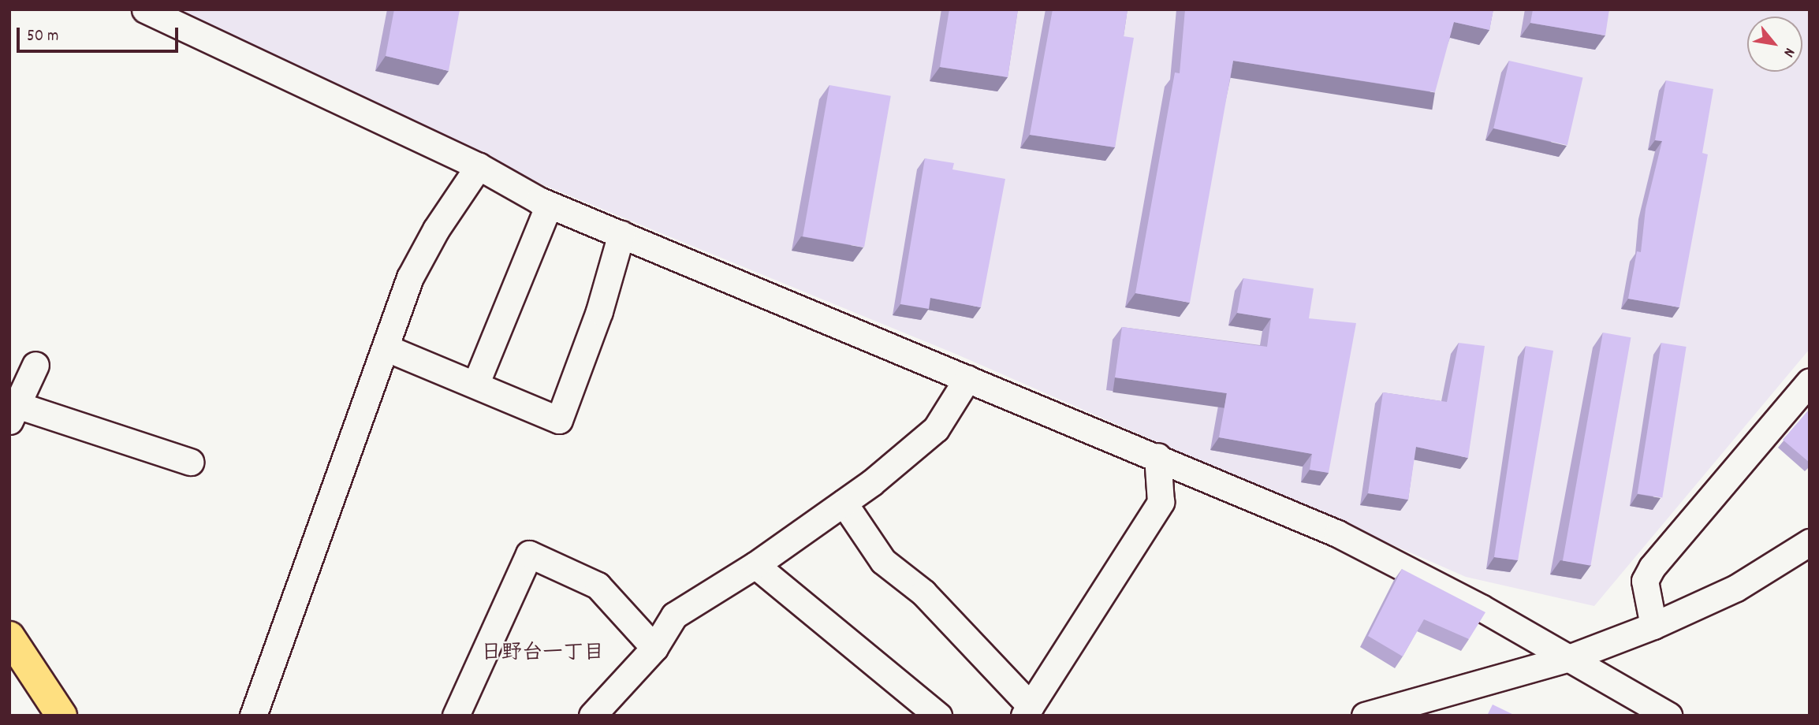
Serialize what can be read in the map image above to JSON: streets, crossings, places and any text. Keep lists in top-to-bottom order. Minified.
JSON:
{"districts":["日野台一丁目"],"scale_bar":"50 m","north":"bottom right"}
